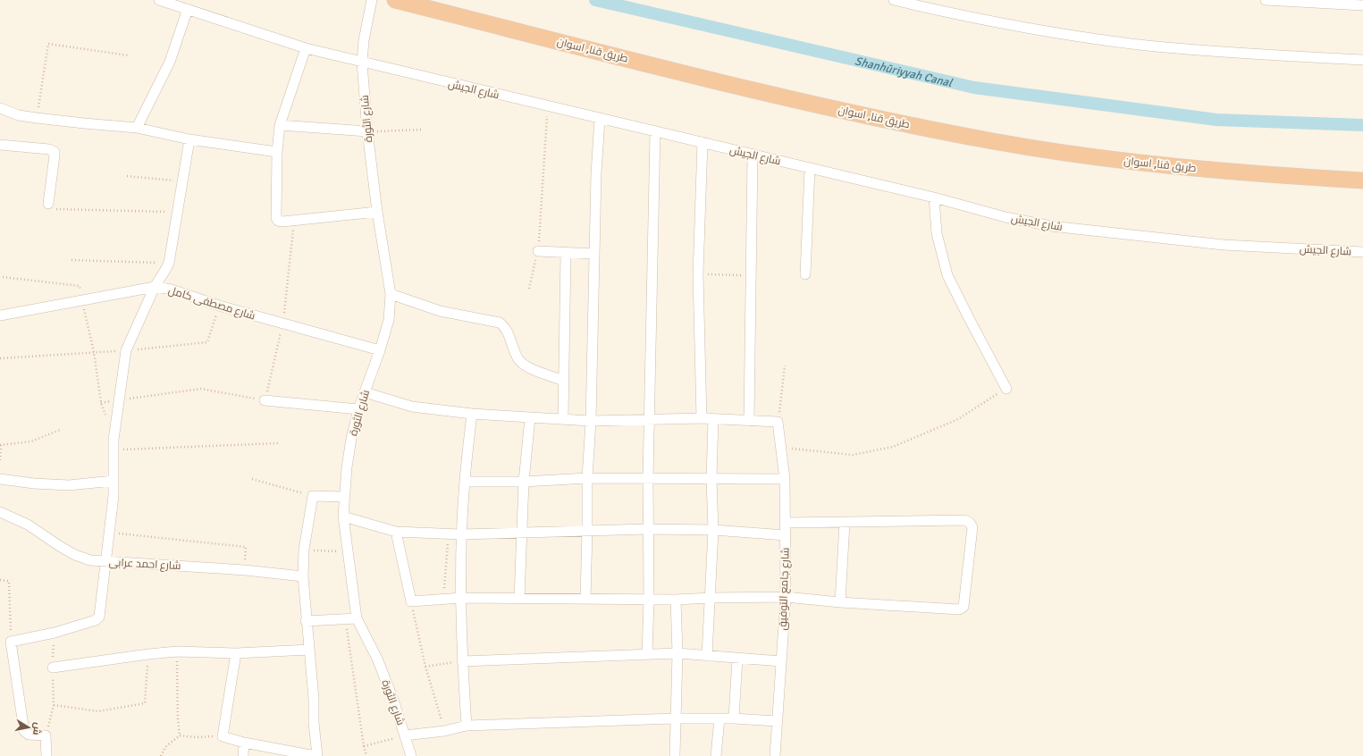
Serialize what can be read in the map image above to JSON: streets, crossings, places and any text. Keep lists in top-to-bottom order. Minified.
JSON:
{"streets":{"highway":["طريق قنا, اسوان"],"street":["شارع الجيش","شارع الثورة","شارع مصطفى كامل","شارع احمد عرابى","شارع جامع التوفيق"]},"crossings":[["شارع الجيش","شارع الثورة"],["شارع الثورة","شارع مصطفى كامل"]],"water":["Shanhūriyyah Canal"],"north":"right"}
